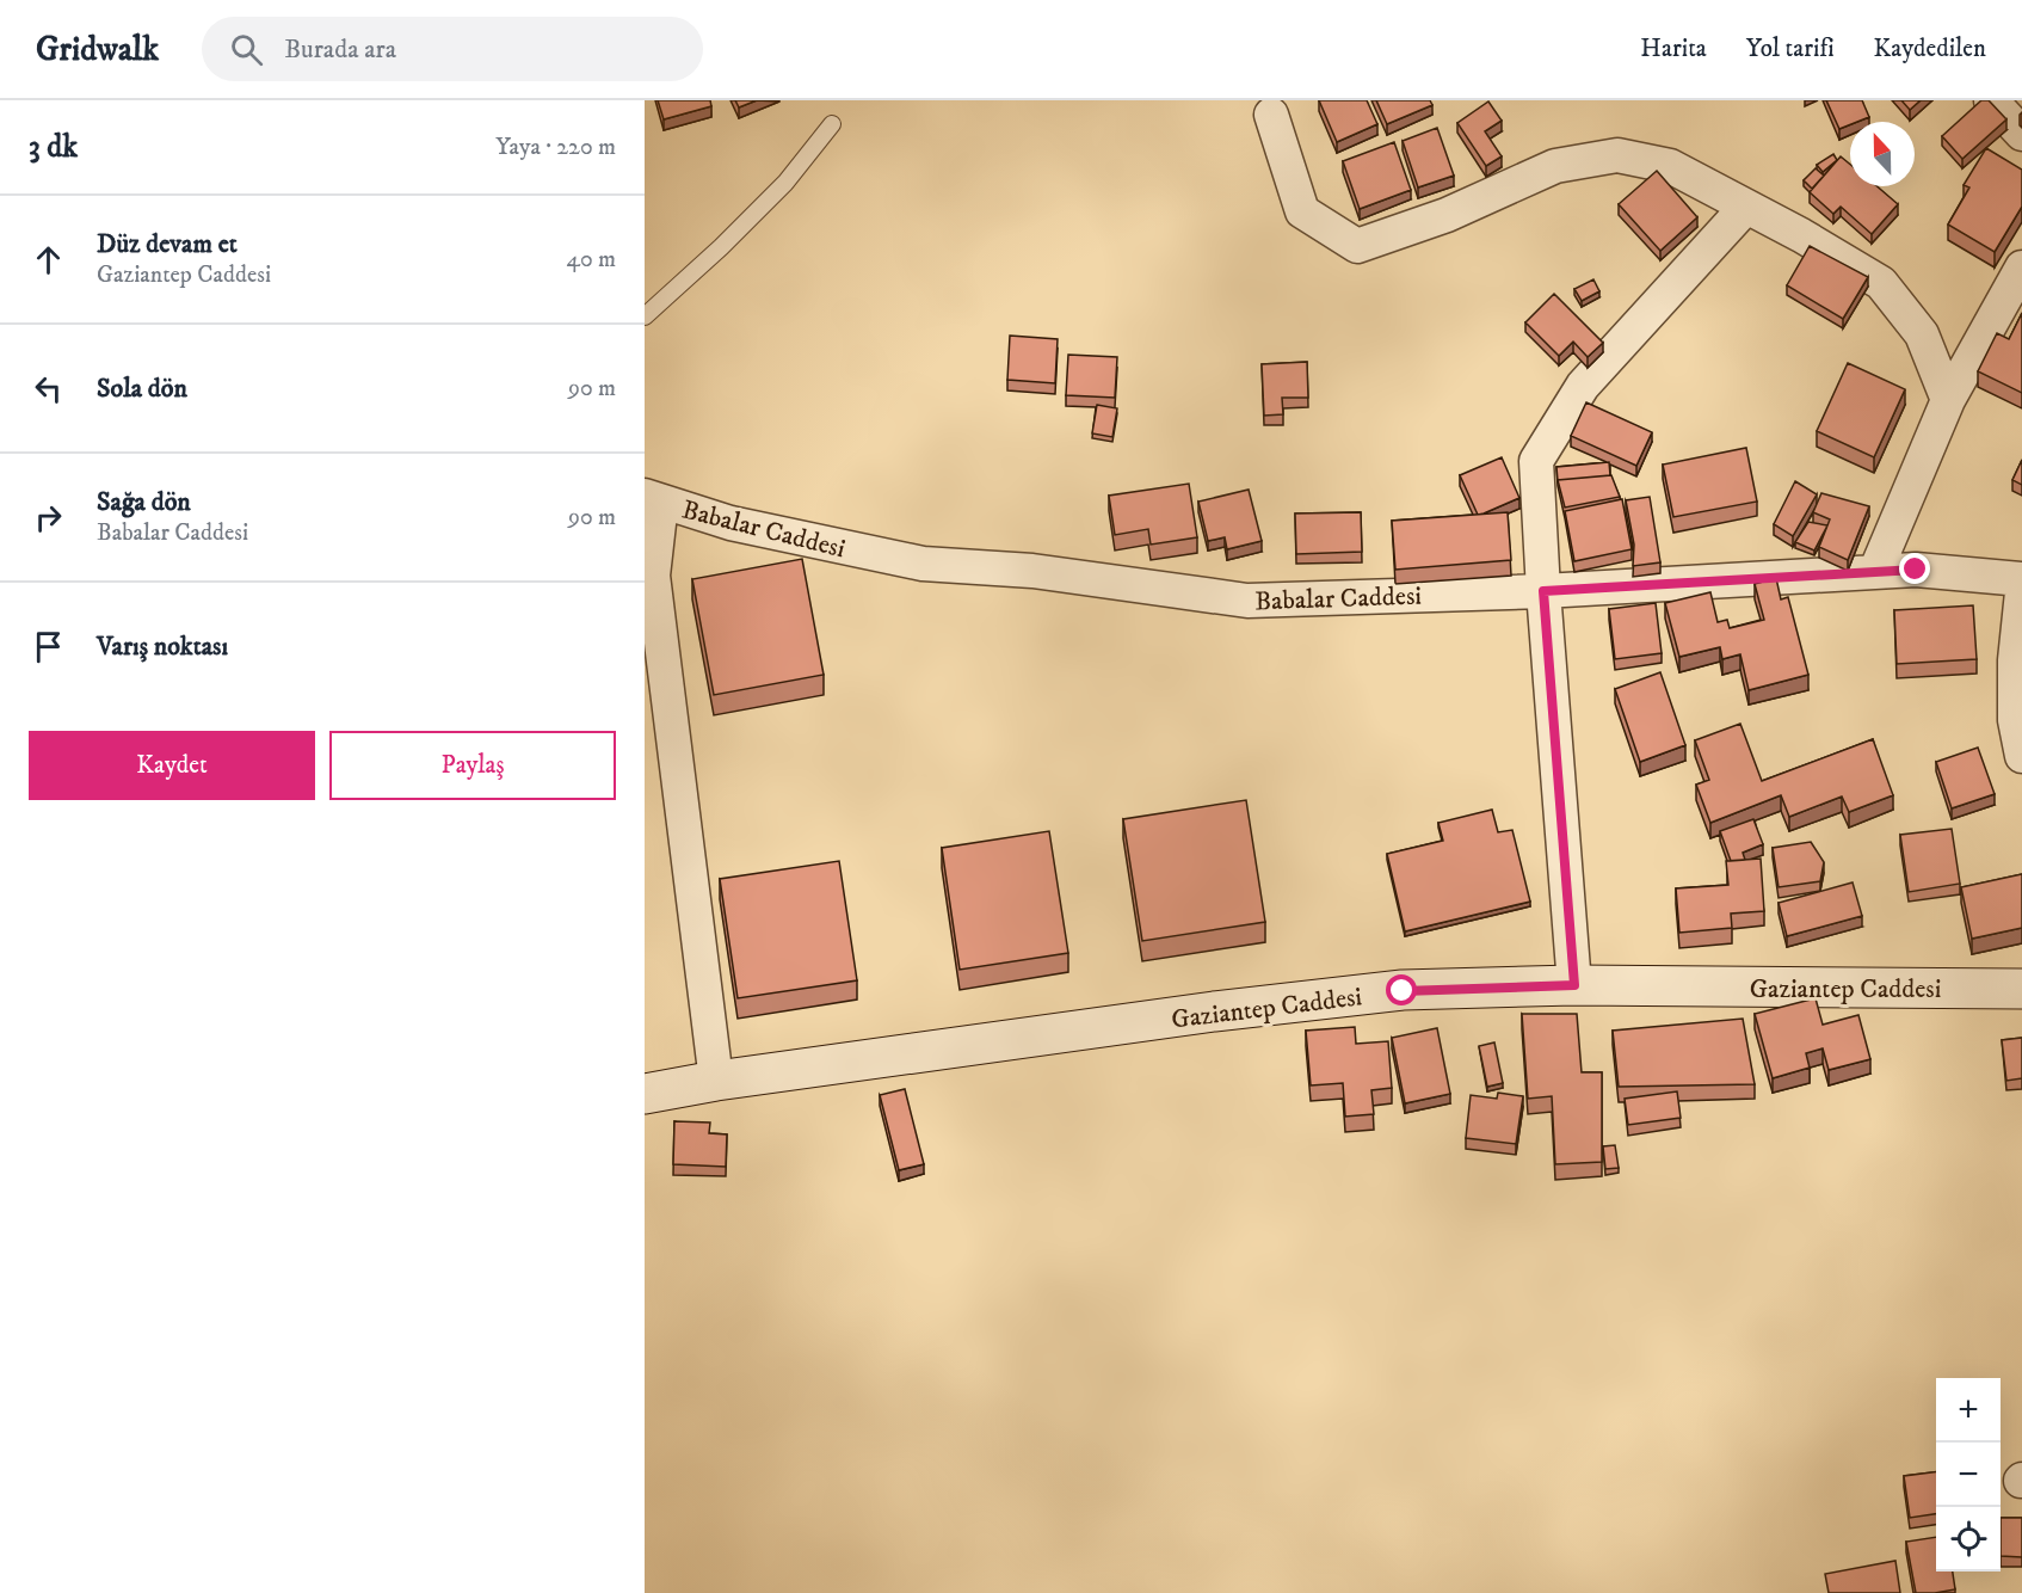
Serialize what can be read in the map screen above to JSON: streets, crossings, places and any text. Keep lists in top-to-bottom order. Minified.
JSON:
{"streets":{"main road":["Gaziantep Caddesi"],"street":["Babalar Caddesi"]},"north":"top","page":{"header":"Gridwalk","search":"Burada ara","nav":["Harita","Yol tarifi","Kaydedilen"],"heading":["3 dk","Yaya · 220 m"],"list":[["Düz devam et","Gaziantep Caddesi","40 m"],["Sola dön","90 m"],["Sağa dön","Babalar Caddesi","90 m"],"Varış noktası"],"buttons":["Kaydet","Paylaş"],"map_buttons":["+","−"]}}
